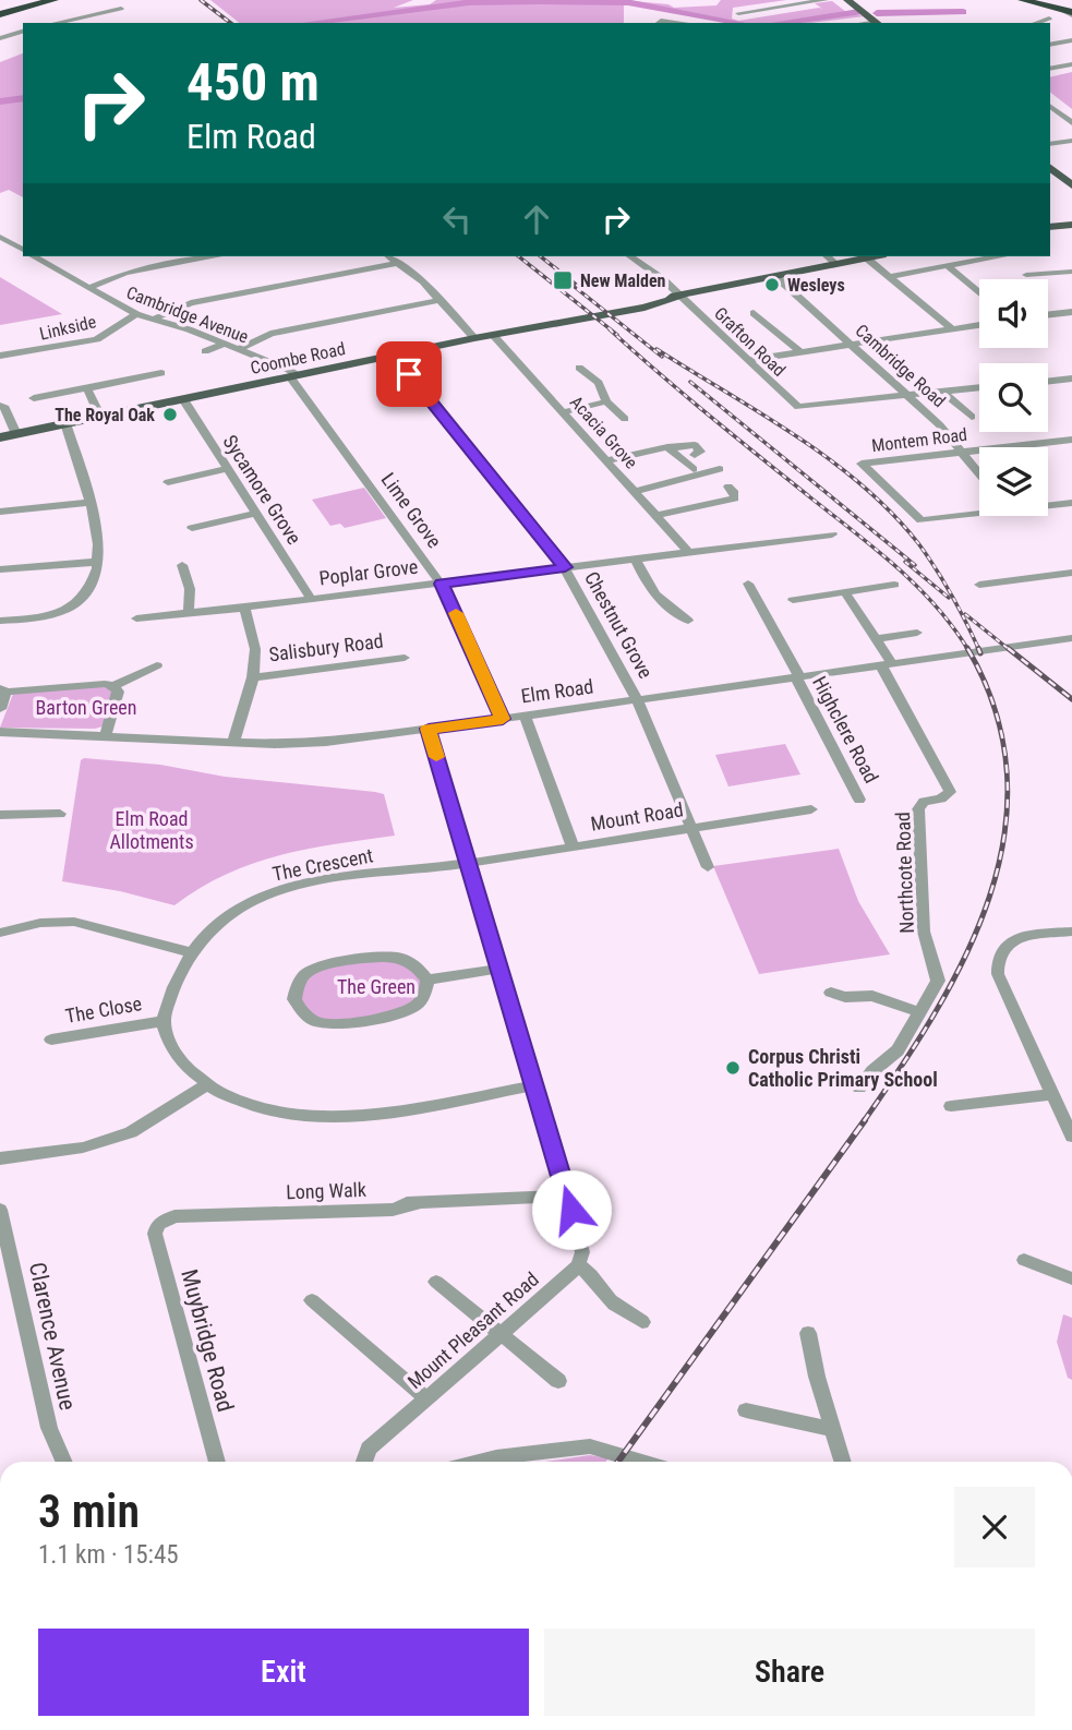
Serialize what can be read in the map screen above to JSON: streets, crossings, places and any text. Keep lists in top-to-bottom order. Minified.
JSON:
{"streets":{"main road":["Coombe Road"],"street":["Cambridge Avenue","Linkside","Grafton Road","Cambridge Road","Acacia Grove","Montem Road","Sycamore Grove","Lime Grove","Poplar Grove","Chestnut Grove","Salisbury Road","Elm Road","Highclere Road","Mount Road","The Crescent","Northcote Road","The Close","Long Walk","Mount Pleasant Road","Clarence Avenue","Muybridge Road"]},"crossings":[["Cambridge Avenue","Linkside"],["Cambridge Avenue","Coombe Road"],["Cambridge Avenue","Lime Grove"],["Grafton Road","Coombe Road"],["Grafton Road","Cambridge Road"],["Coombe Road","Cambridge Road"],["Coombe Road","Acacia Grove"],["Coombe Road","Sycamore Grove"],["Coombe Road","Lime Grove"],["Coombe Road","Chestnut Grove"],["Cambridge Road","Montem Road"],["Acacia Grove","Poplar Grove"],["Sycamore Grove","Poplar Grove"],["Lime Grove","Poplar Grove"],["Lime Grove","Elm Road"],["Poplar Grove","Chestnut Grove"],["Chestnut Grove","Elm Road"],["Chestnut Grove","Mount Road"],["Elm Road","Highclere Road"],["Elm Road","Northcote Road"],["Mount Road","The Crescent"],["The Crescent","The Close"],["Long Walk","Muybridge Road"]],"parks":["Barton Green","Elm Road Allotments","The Green"],"places":{"transit":["New Malden"],"other":["Wesleys","The Royal Oak","Corpus Christi Catholic Primary School"]},"page":{"turn":["450 m","Elm Road"],"heading":["3 min","1.1 km · 15:45"],"buttons":["Exit","Share"]}}
